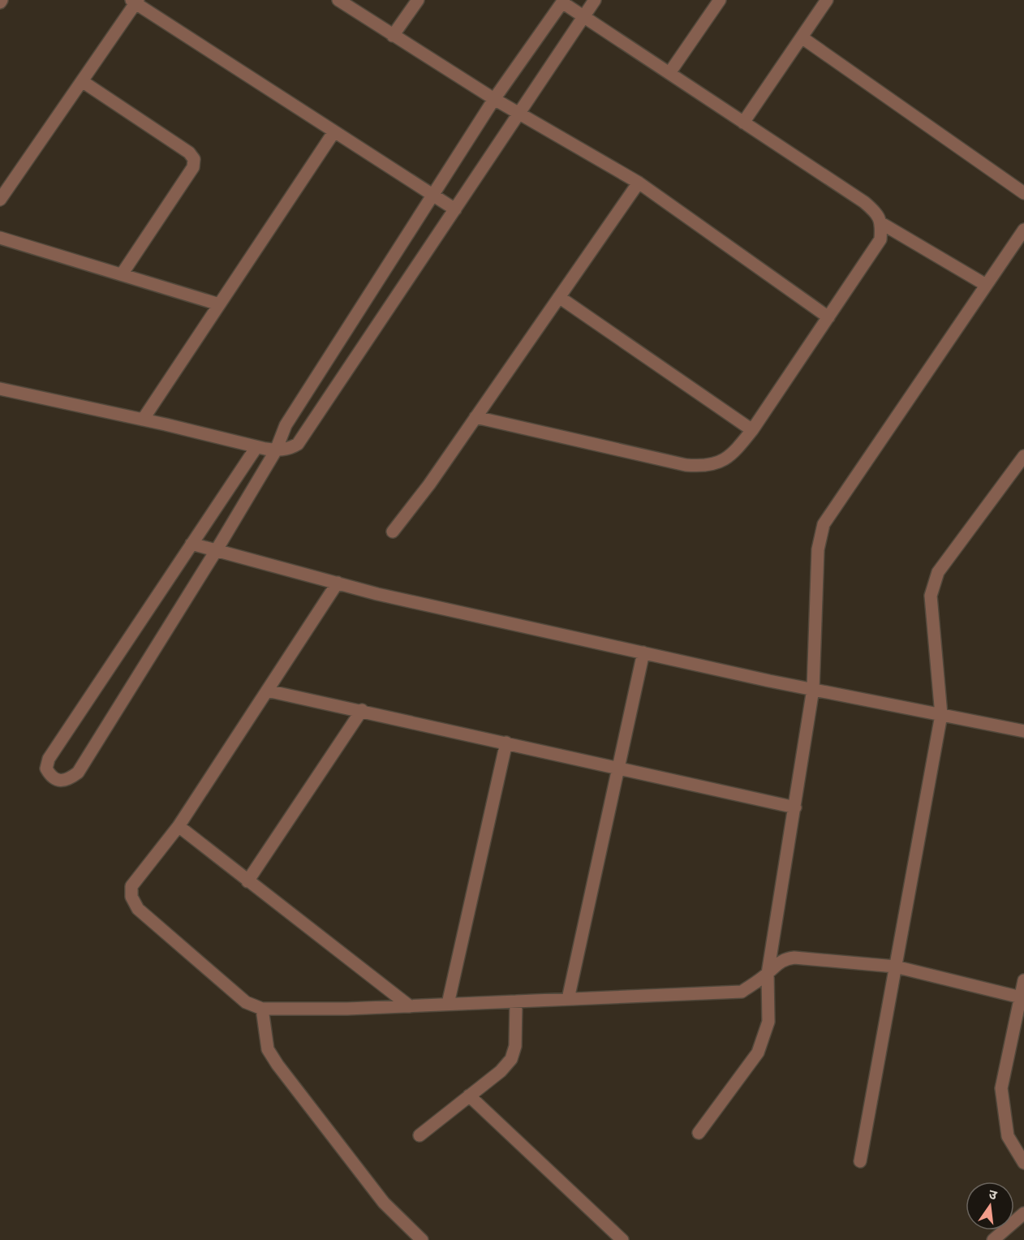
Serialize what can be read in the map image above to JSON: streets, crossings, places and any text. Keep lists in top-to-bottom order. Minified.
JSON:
{"north":"top"}
